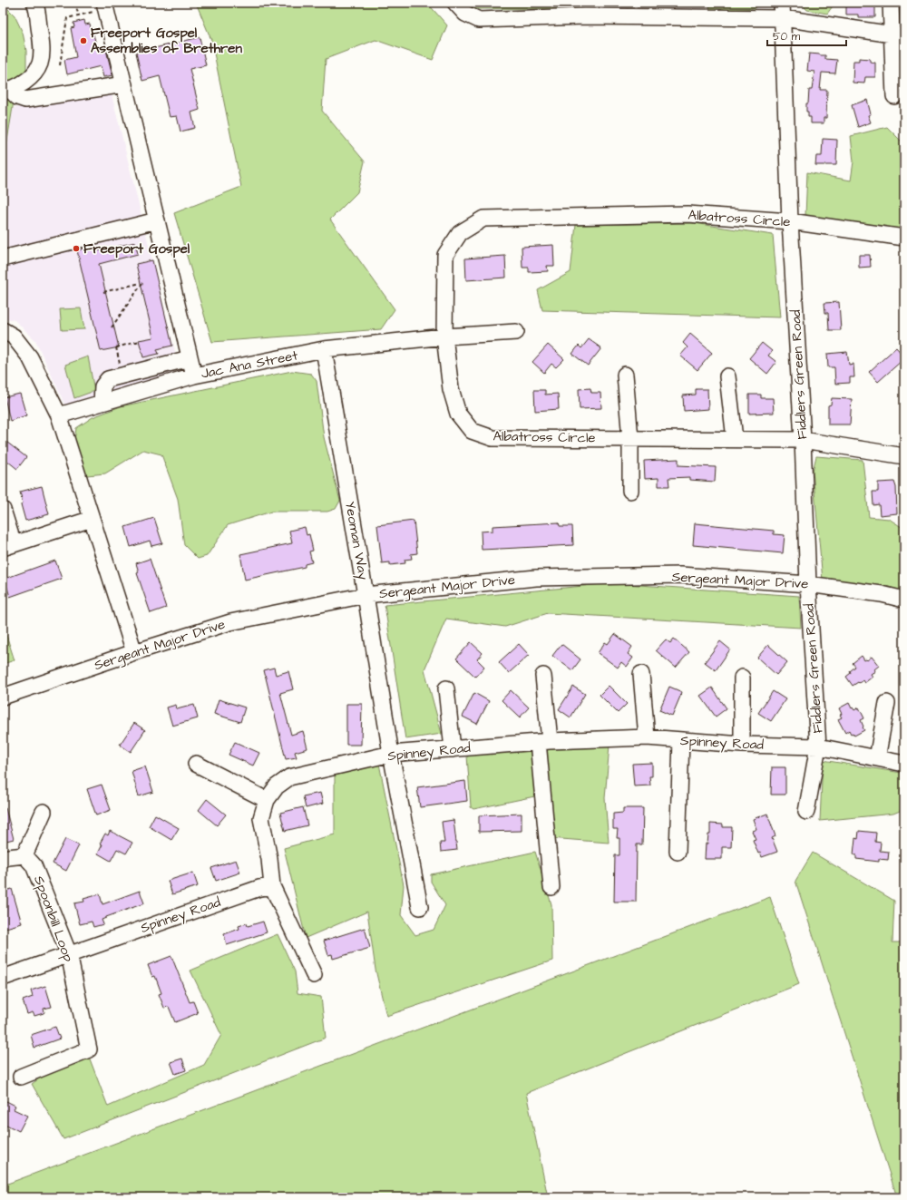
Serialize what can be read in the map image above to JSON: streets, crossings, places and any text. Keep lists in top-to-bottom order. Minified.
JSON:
{"streets":{"street":["Albatross Circle","Jac Ana Street","Fiddlers Green Road","Yeoman Way","Sergeant Major Drive","Spinney Road","Spoonbill Loop"]},"crossings":[["Albatross Circle","Jac Ana Street"],["Albatross Circle","Fiddlers Green Road"],["Jac Ana Street","Yeoman Way"],["Fiddlers Green Road","Sergeant Major Drive"],["Fiddlers Green Road","Spinney Road"],["Yeoman Way","Sergeant Major Drive"],["Yeoman Way","Spinney Road"],["Spinney Road","Spoonbill Loop"]],"places":["Freeport Gospel Assemblies of Brethren","Freeport Gospel"],"scale_bar":"50 m"}
